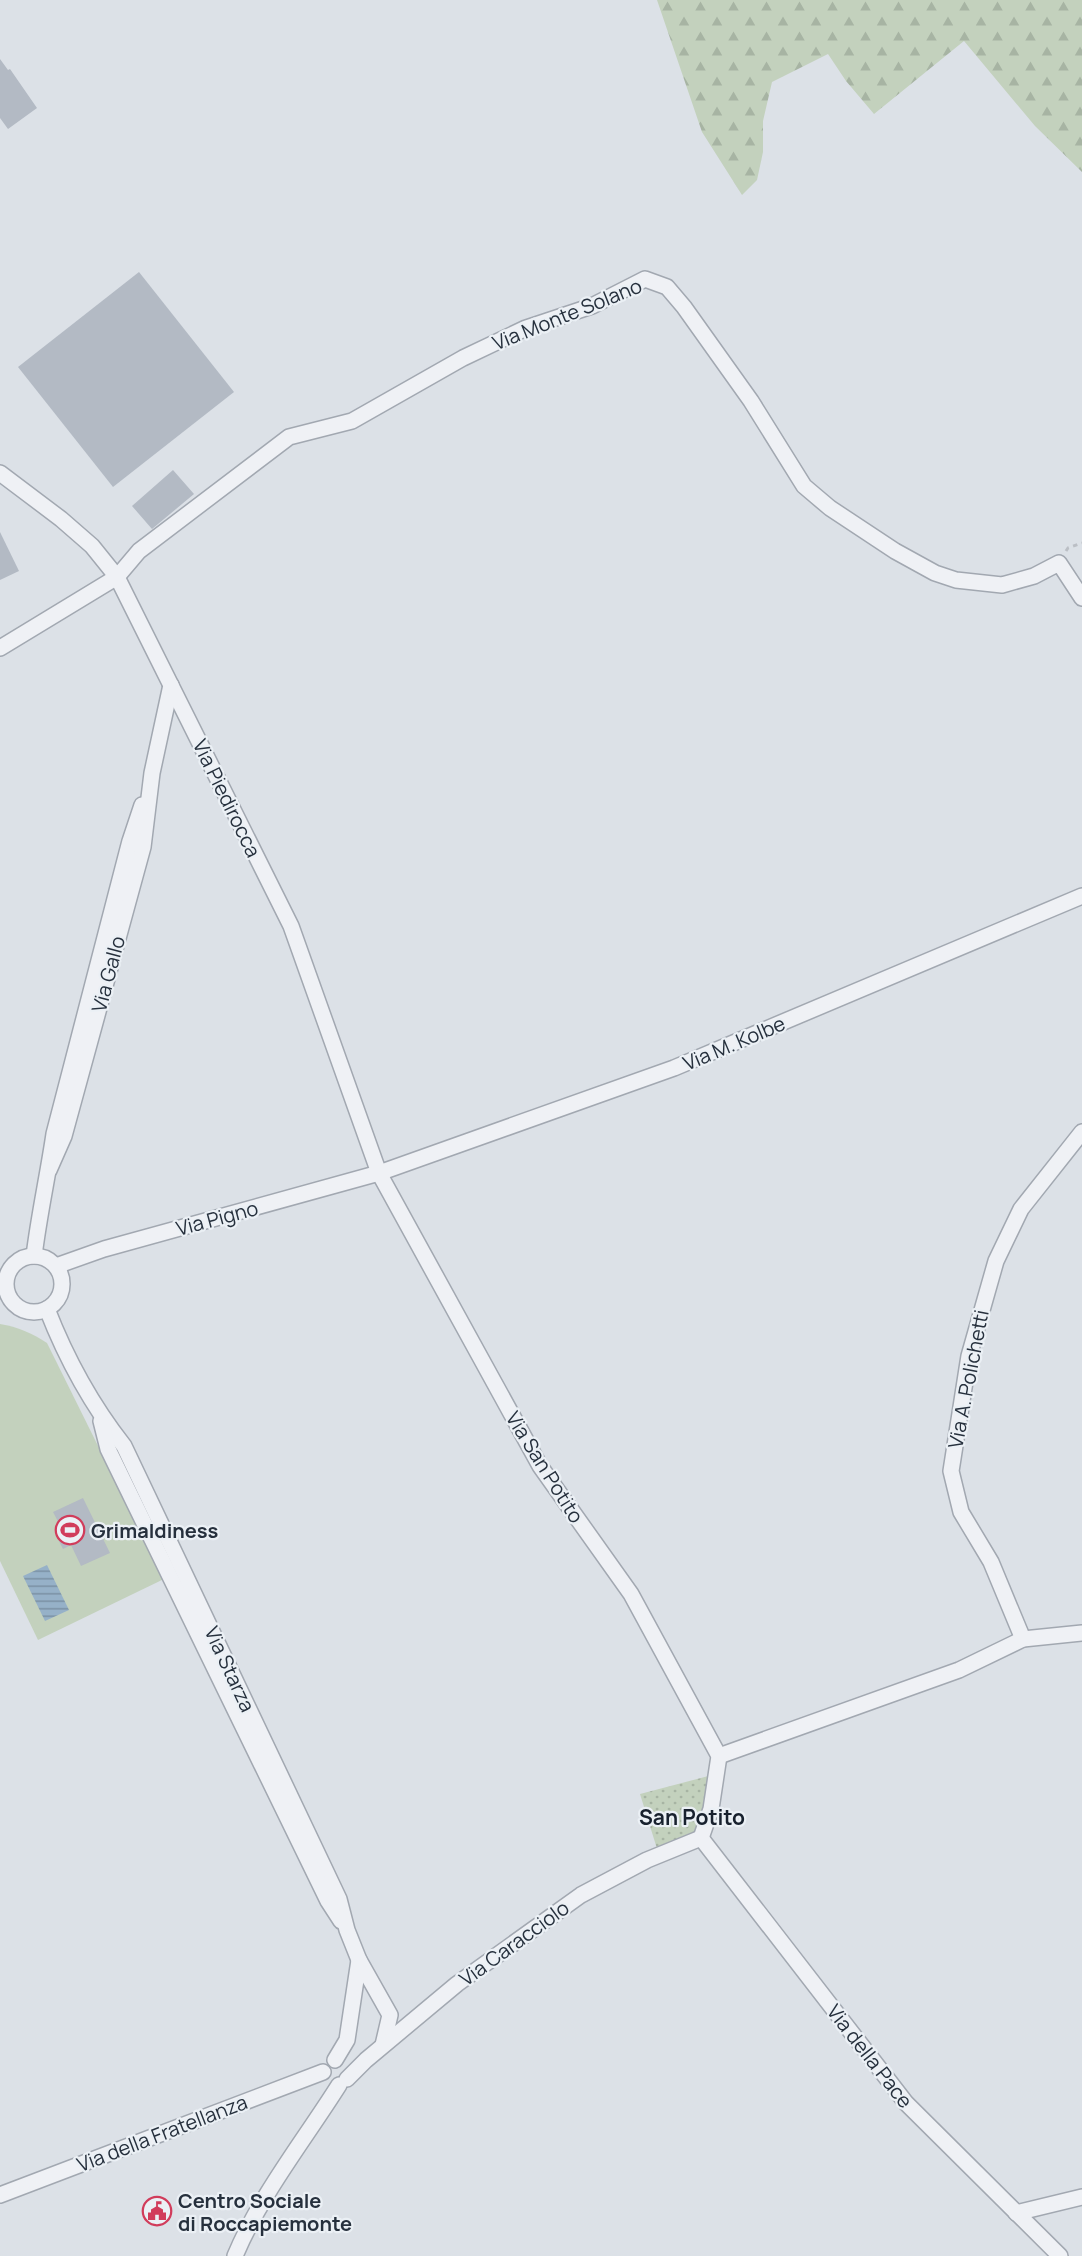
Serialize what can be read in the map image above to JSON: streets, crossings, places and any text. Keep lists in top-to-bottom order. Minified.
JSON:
{"streets":{"street":["Via Monte Solano","Via Piedirocca","Via Gallo","Via M. Kolbe","Via Pigno","Via A. Polichetti","Via San Potito","Via Starza","Via Caracciolo","Via della Pace","Via della Fratellanza"]},"crossings":[["Via Monte Solano","Via Piedirocca"],["Via Piedirocca","Via Gallo"],["Via Piedirocca","Via M. Kolbe"],["Via Piedirocca","Via Pigno"],["Via Piedirocca","Via San Potito"],["Via Gallo","Via Pigno"],["Via Gallo","Via Starza"],["Via M. Kolbe","Via Pigno"],["Via M. Kolbe","Via San Potito"],["Via Pigno","Via San Potito"],["Via Pigno","Via Starza"],["Via Starza","Via Caracciolo"],["Via Caracciolo","Via della Pace"],["Via Caracciolo","Via della Fratellanza"]],"districts":["San Potito"],"places":{"sports":["Grimaldiness"],"public building":["Centro Sociale di Roccapiemonte"]}}
